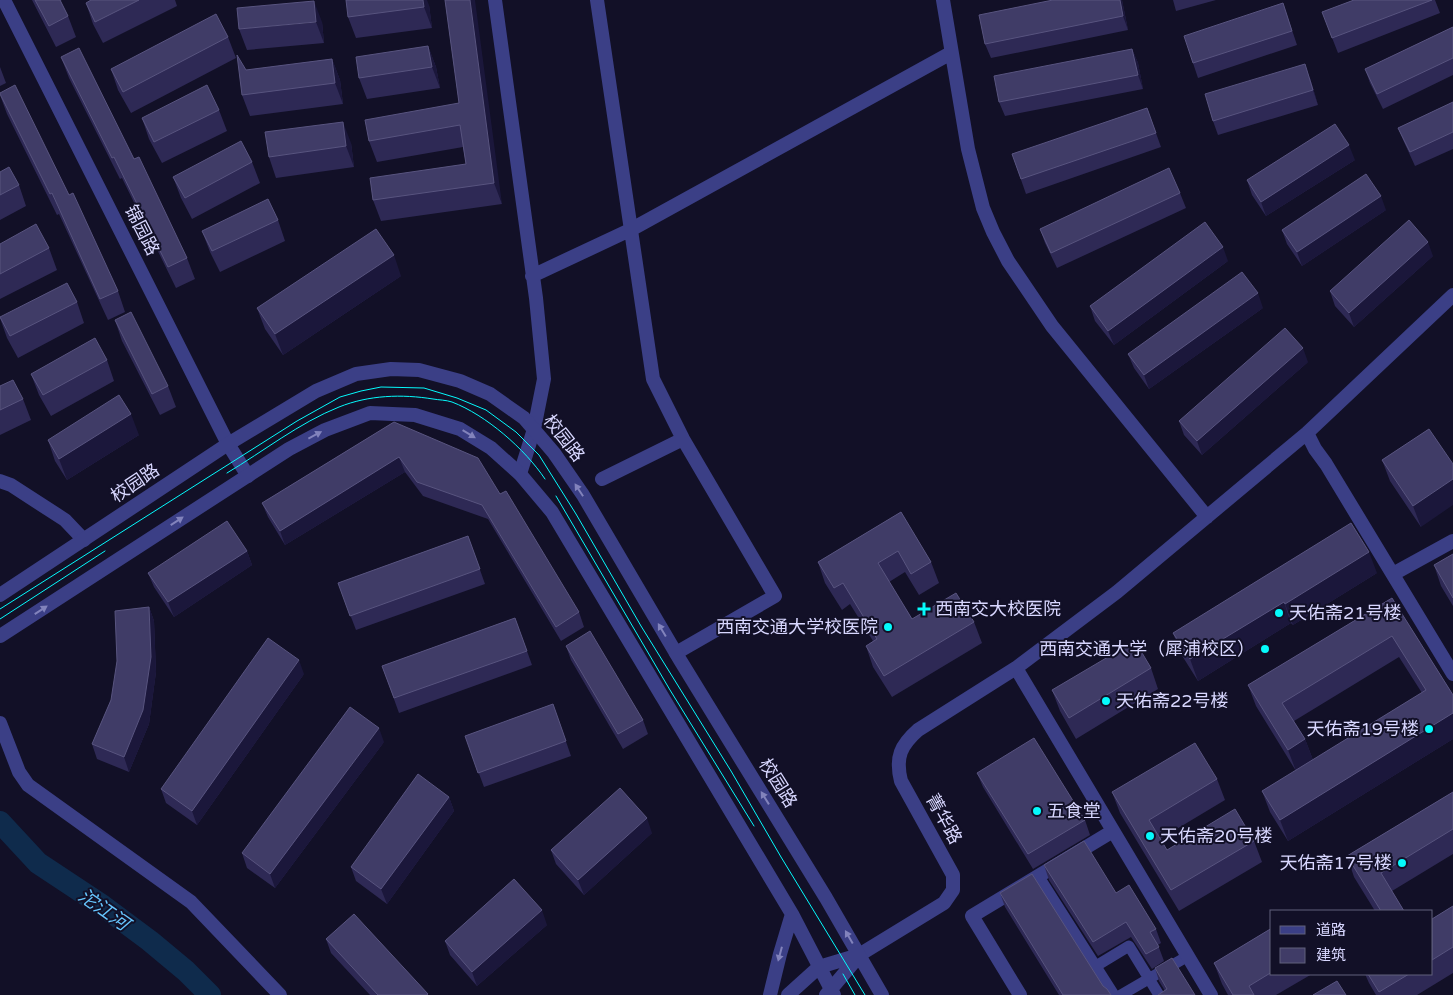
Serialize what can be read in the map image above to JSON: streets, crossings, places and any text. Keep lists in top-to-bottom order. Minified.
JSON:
{"streets":{"street":["锦园路","校园路","菁华路"]},"crossings":[["锦园路","校园路"],["校园路","菁华路"]],"water":["沱江河"],"places":{"health":["西南交大校医院"],"other":["天佑斋21号楼","西南交通大学校医院","西南交通大学（犀浦校区）","天佑斋22号楼","天佑斋19号楼","五食堂","天佑斋20号楼","天佑斋17号楼"]},"legend":["道路","建筑"]}
